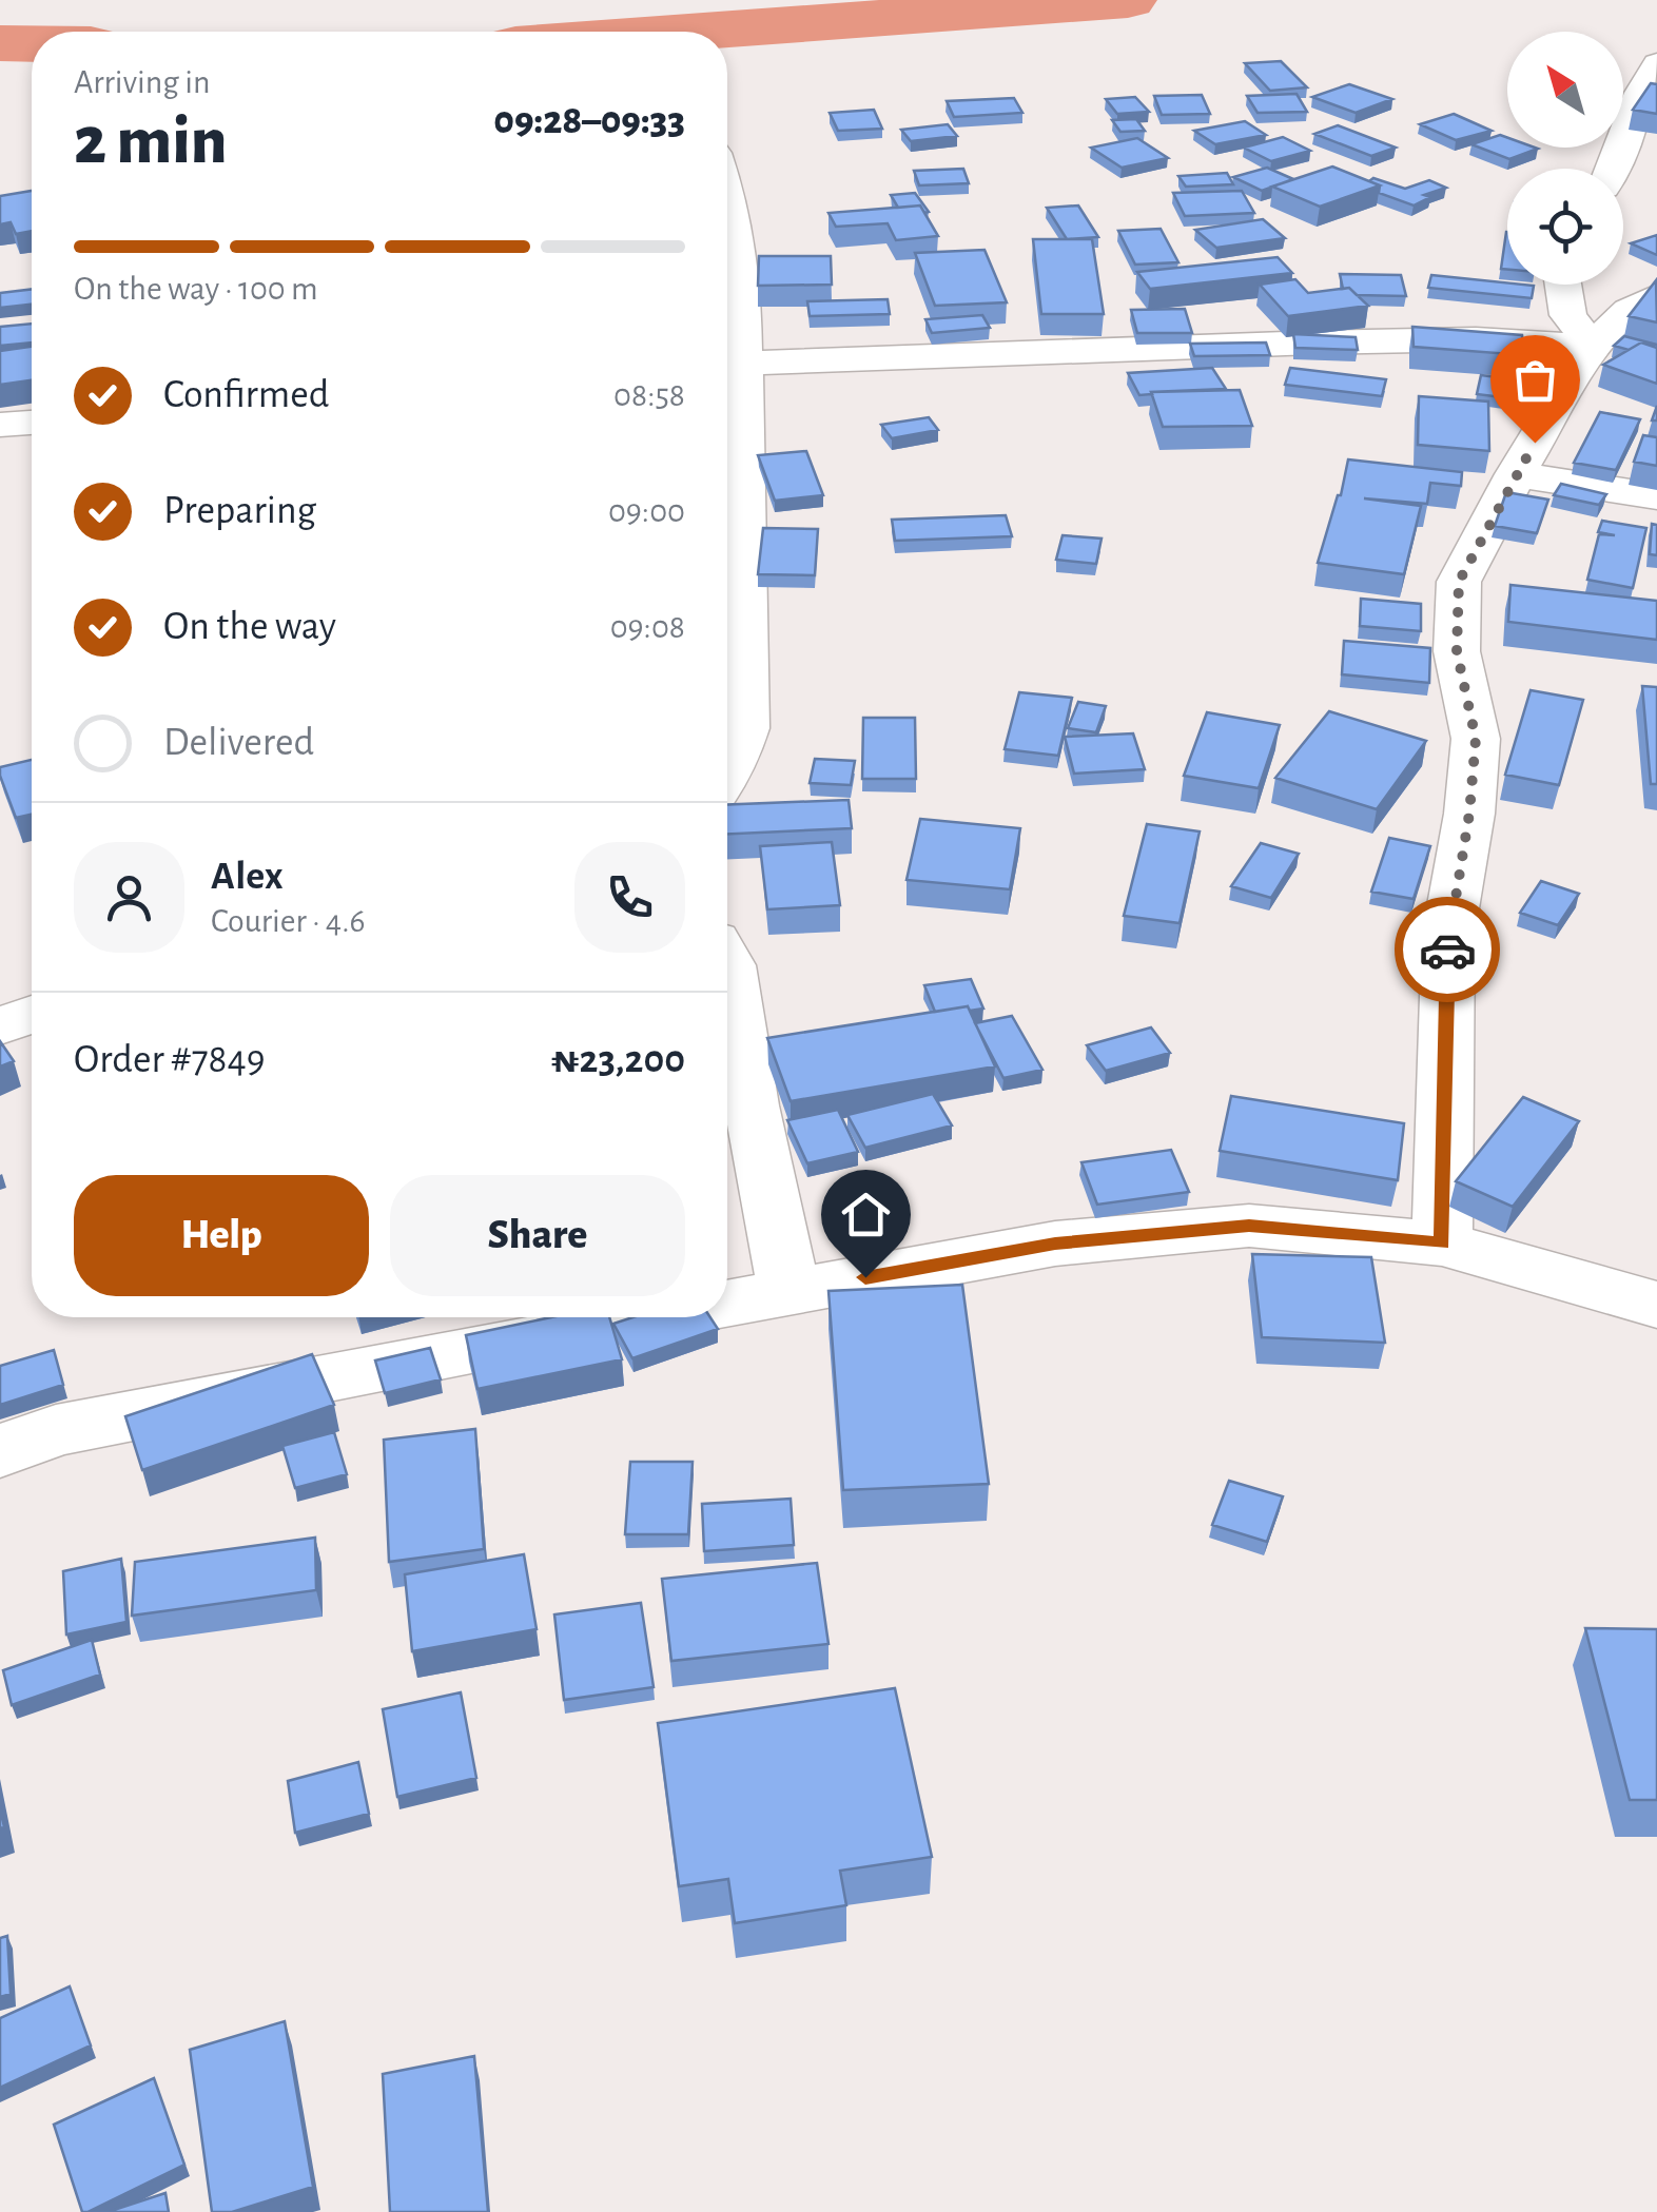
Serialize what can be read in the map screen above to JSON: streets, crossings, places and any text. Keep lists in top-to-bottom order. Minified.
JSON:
{"north":"top left","page":{"heading":["2 min","Arriving in","09:28–09:33"],"panel":["Alex","Courier · 4.6","Order #7849","₦23,200"],"bar":"On the way · 100 m","list":[["Confirmed","08:58"],["Preparing","09:00"],["On the way","09:08"],"Delivered"],"buttons":["Help","Share"]}}
